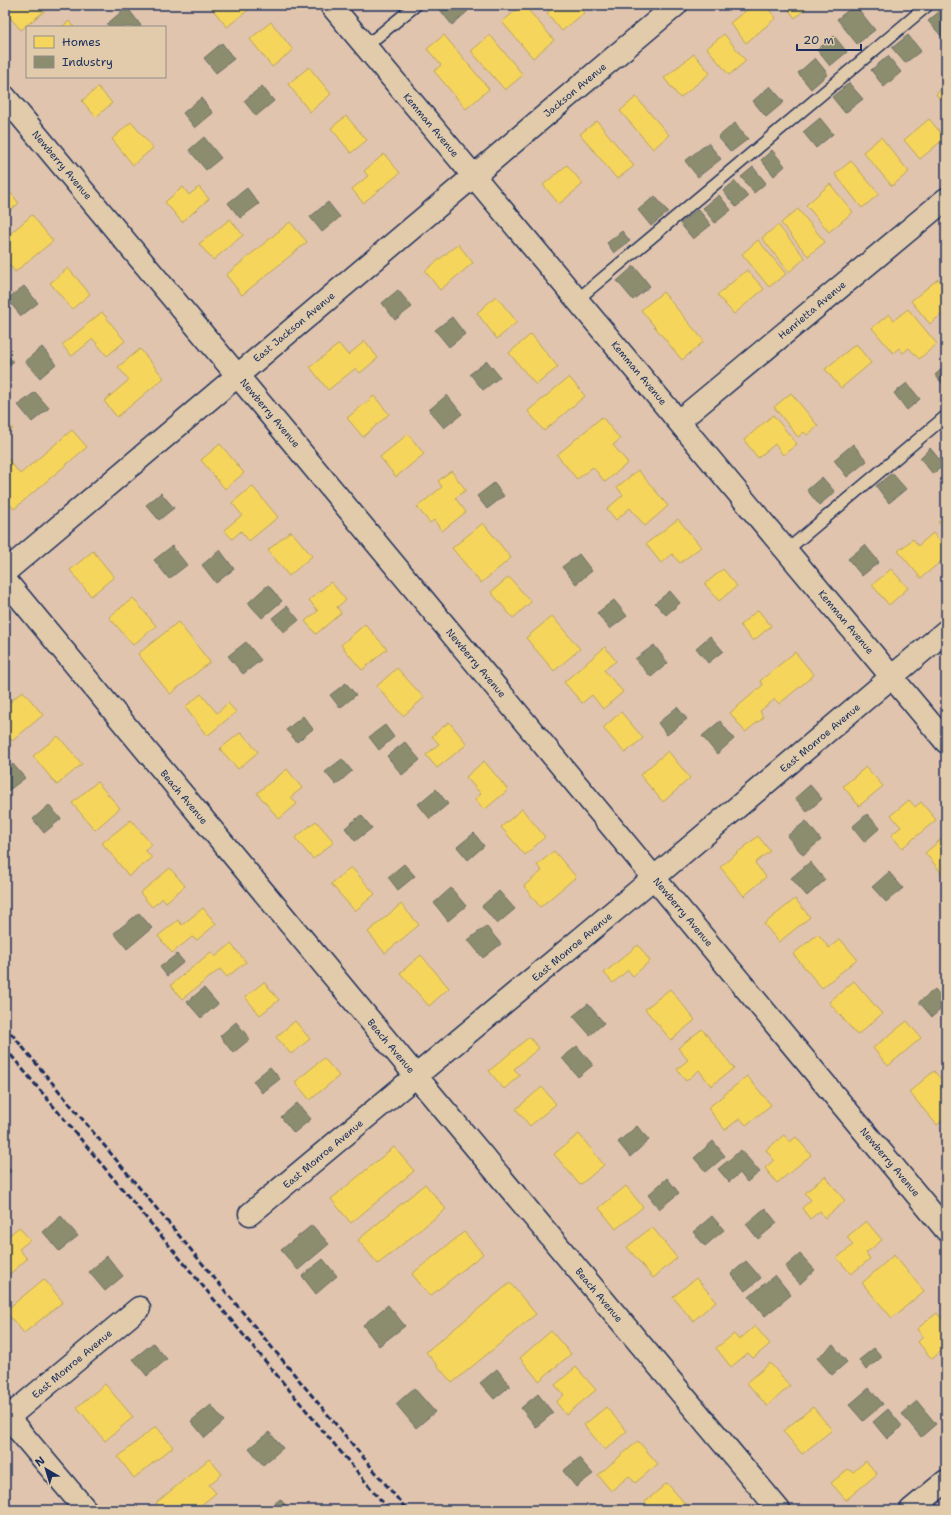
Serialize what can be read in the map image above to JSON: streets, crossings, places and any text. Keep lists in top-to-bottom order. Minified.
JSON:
{"streets":{"street":["Jackson Avenue","Kemman Avenue","Newberry Avenue","Henrietta Avenue","East Jackson Avenue","East Monroe Avenue","Beach Avenue"]},"crossings":[["Jackson Avenue","Kemman Avenue"],["Jackson Avenue","East Jackson Avenue"],["Kemman Avenue","Henrietta Avenue"],["Kemman Avenue","East Jackson Avenue"],["Kemman Avenue","East Monroe Avenue"],["Newberry Avenue","East Jackson Avenue"],["Newberry Avenue","East Monroe Avenue"],["East Monroe Avenue","Beach Avenue"]],"legend":["Homes","Industry"],"scale_bar":"20 m","north":"top left"}
